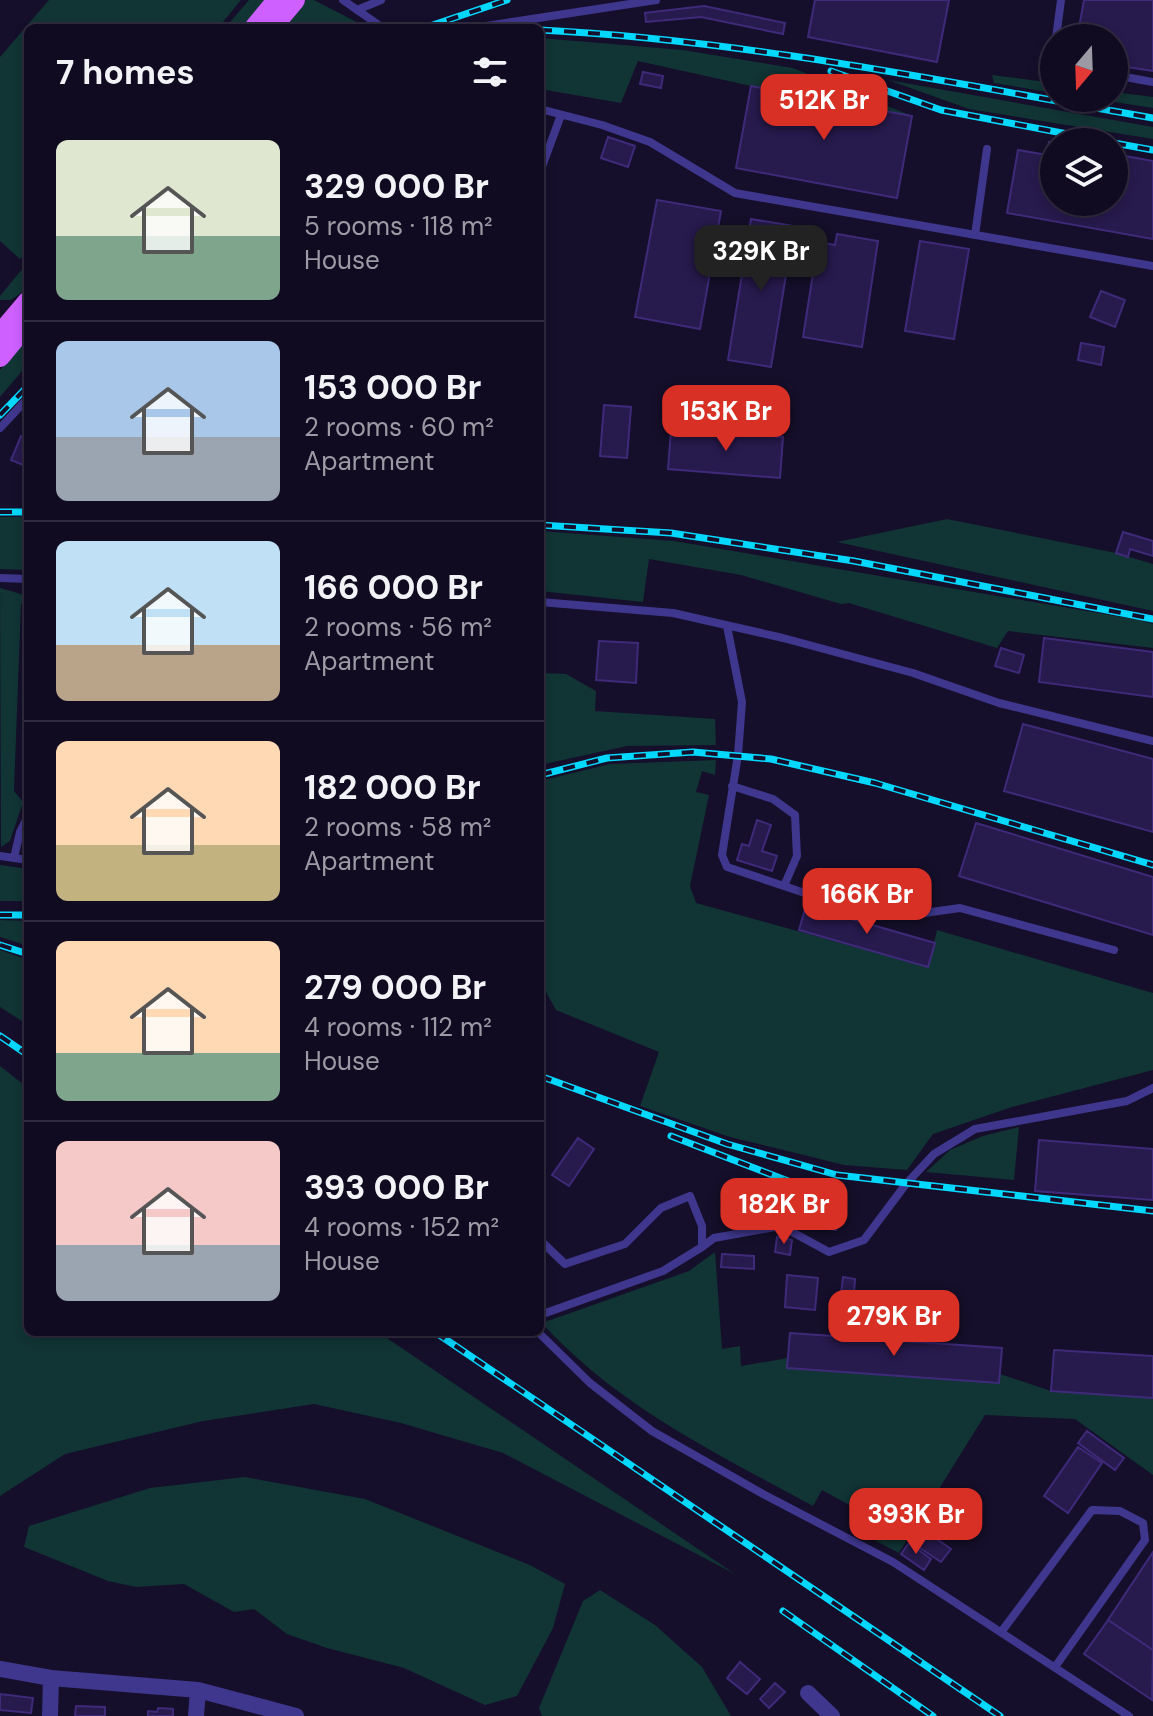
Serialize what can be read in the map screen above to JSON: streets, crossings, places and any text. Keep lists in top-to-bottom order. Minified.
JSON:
{"north":"bottom","page":{"heading":"7 homes","price":["512K Br","329K Br","153K Br","166K Br","182K Br","279K Br","393K Br"],"list":[{"name":"329 000 Br","note":"5 rooms · 118 m² · House"},{"name":"153 000 Br","note":"2 rooms · 60 m² · Apartment"},{"name":"166 000 Br","note":"2 rooms · 56 m² · Apartment"},{"name":"182 000 Br","note":"2 rooms · 58 m² · Apartment"},{"name":"279 000 Br","note":"4 rooms · 112 m² · House"},{"name":"393 000 Br","note":"4 rooms · 152 m² · House"}]}}
